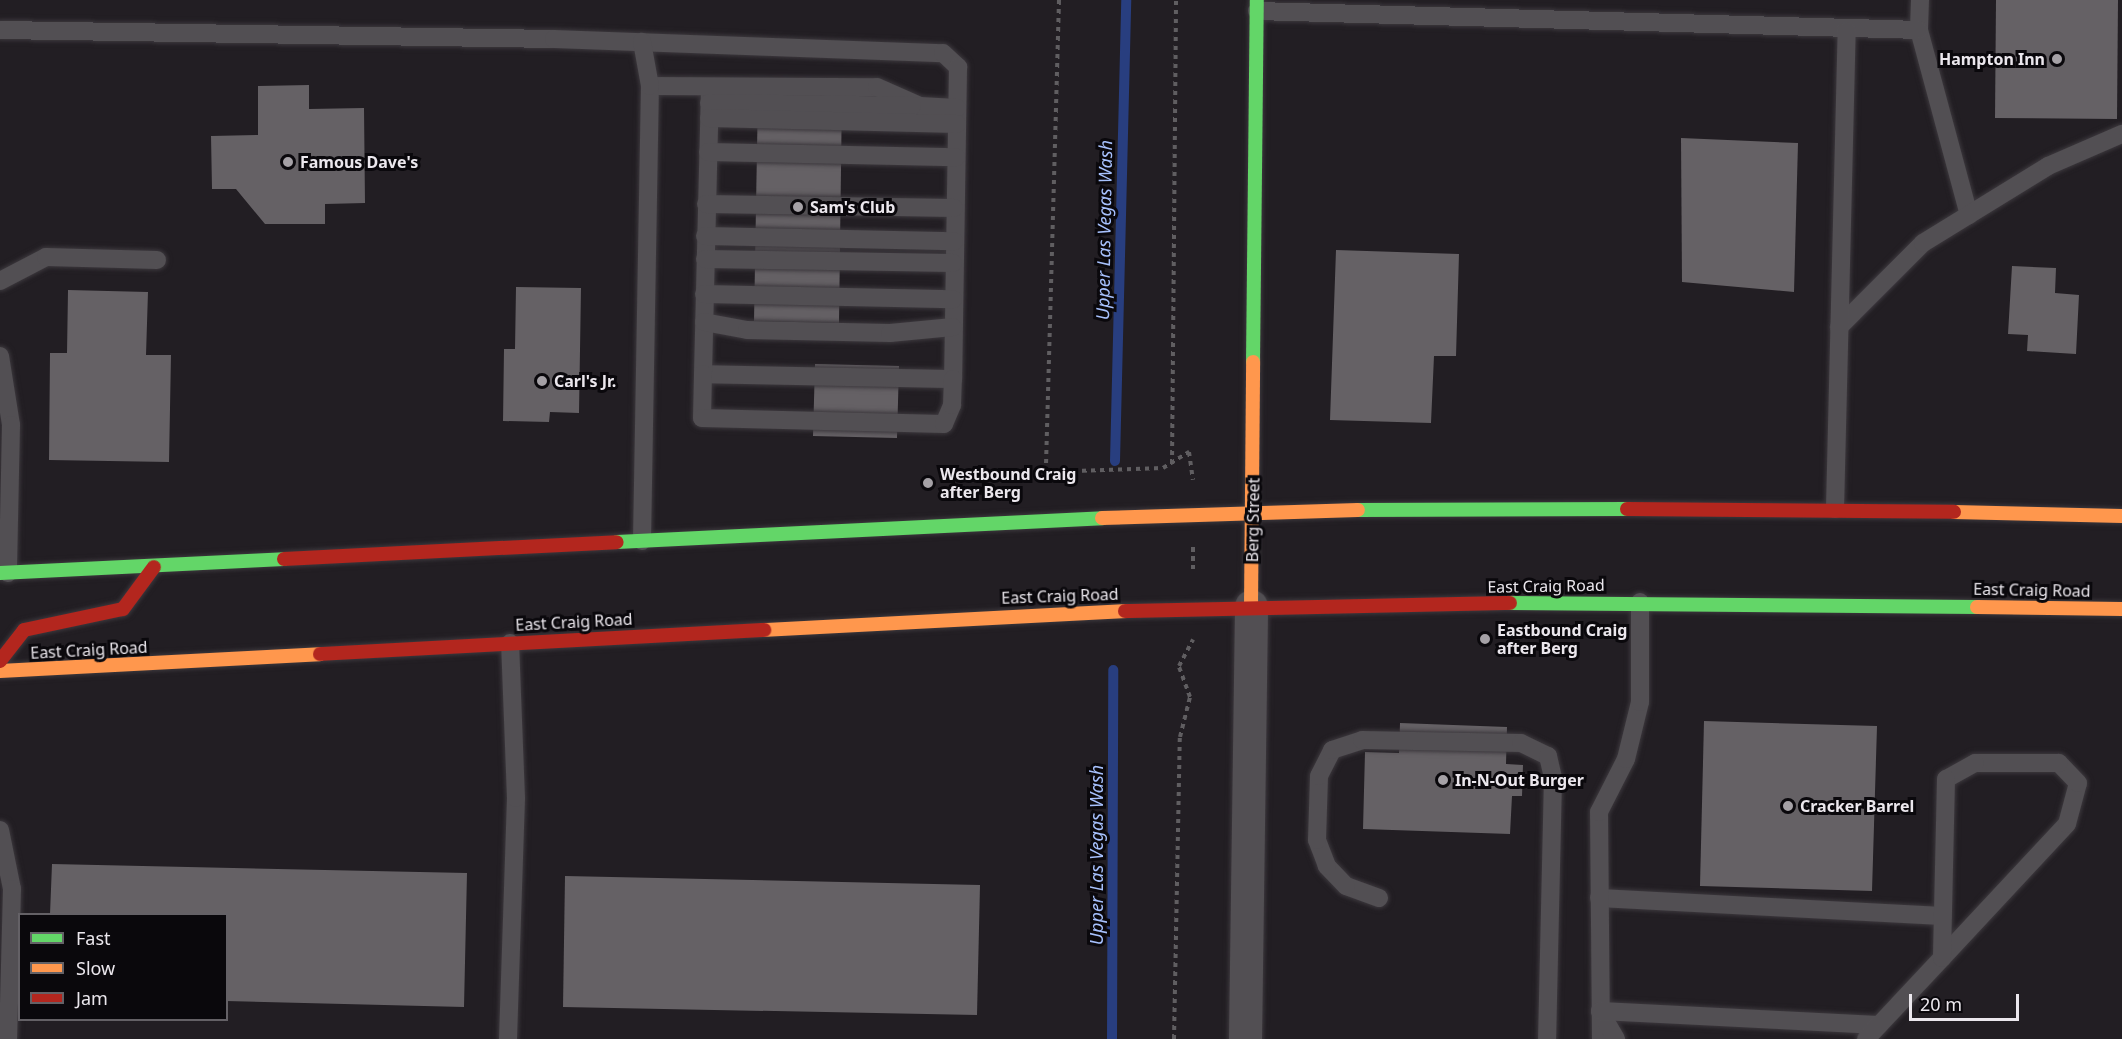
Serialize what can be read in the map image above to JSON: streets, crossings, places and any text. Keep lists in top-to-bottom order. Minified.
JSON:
{"streets":{"main road":["Berg Street","East Craig Road"]},"crossings":[["Berg Street","East Craig Road"]],"water":["Upper Las Vegas Wash"],"places":["Hampton Inn","Famous Dave's","Sam's Club","Carl's Jr.","Westbound Craig after Berg","Eastbound Craig after Berg","In-N-Out Burger","Cracker Barrel"],"legend":["Fast","Slow","Jam"],"scale_bar":"20 m"}
